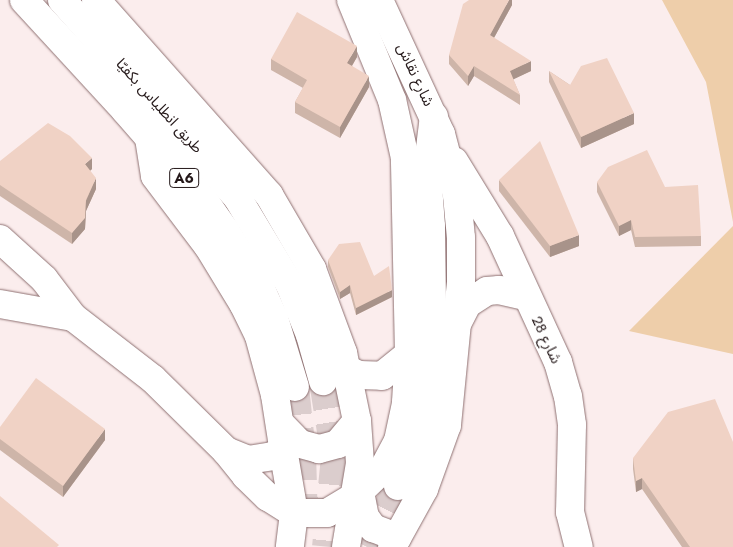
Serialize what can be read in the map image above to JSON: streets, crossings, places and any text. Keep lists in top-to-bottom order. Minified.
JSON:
{"streets":{"main road":["شارع نقاش","طريق انطلياس بكفيّا","A6","شارع 28"]},"crossings":[["شارع نقاش","شارع 28"]]}
